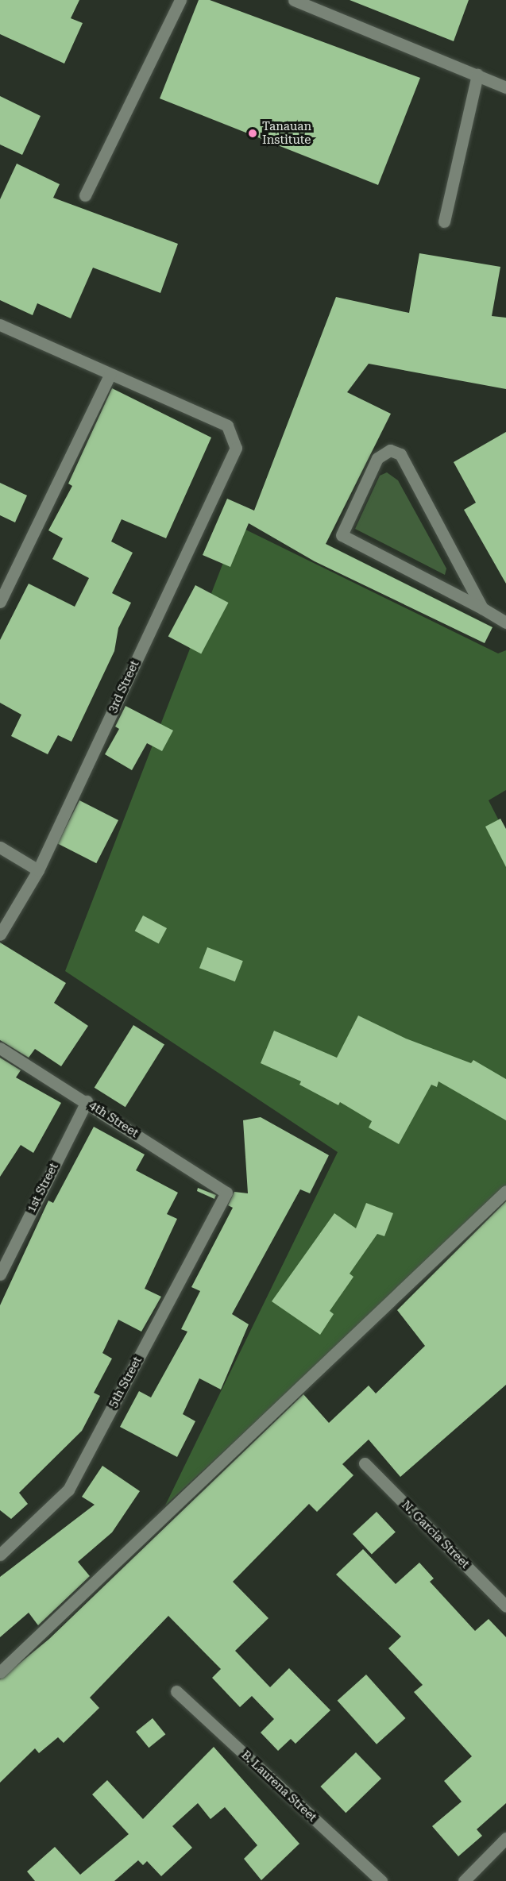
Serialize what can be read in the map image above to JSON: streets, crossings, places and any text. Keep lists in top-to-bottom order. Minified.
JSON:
{"streets":{"street":["3rd Street","4th Street","1st Street","5th Street","N. Garcia Street","B. Laurena Street"]},"crossings":[["4th Street","1st Street"],["4th Street","5th Street"]],"places":["Tanauan Institute"]}
